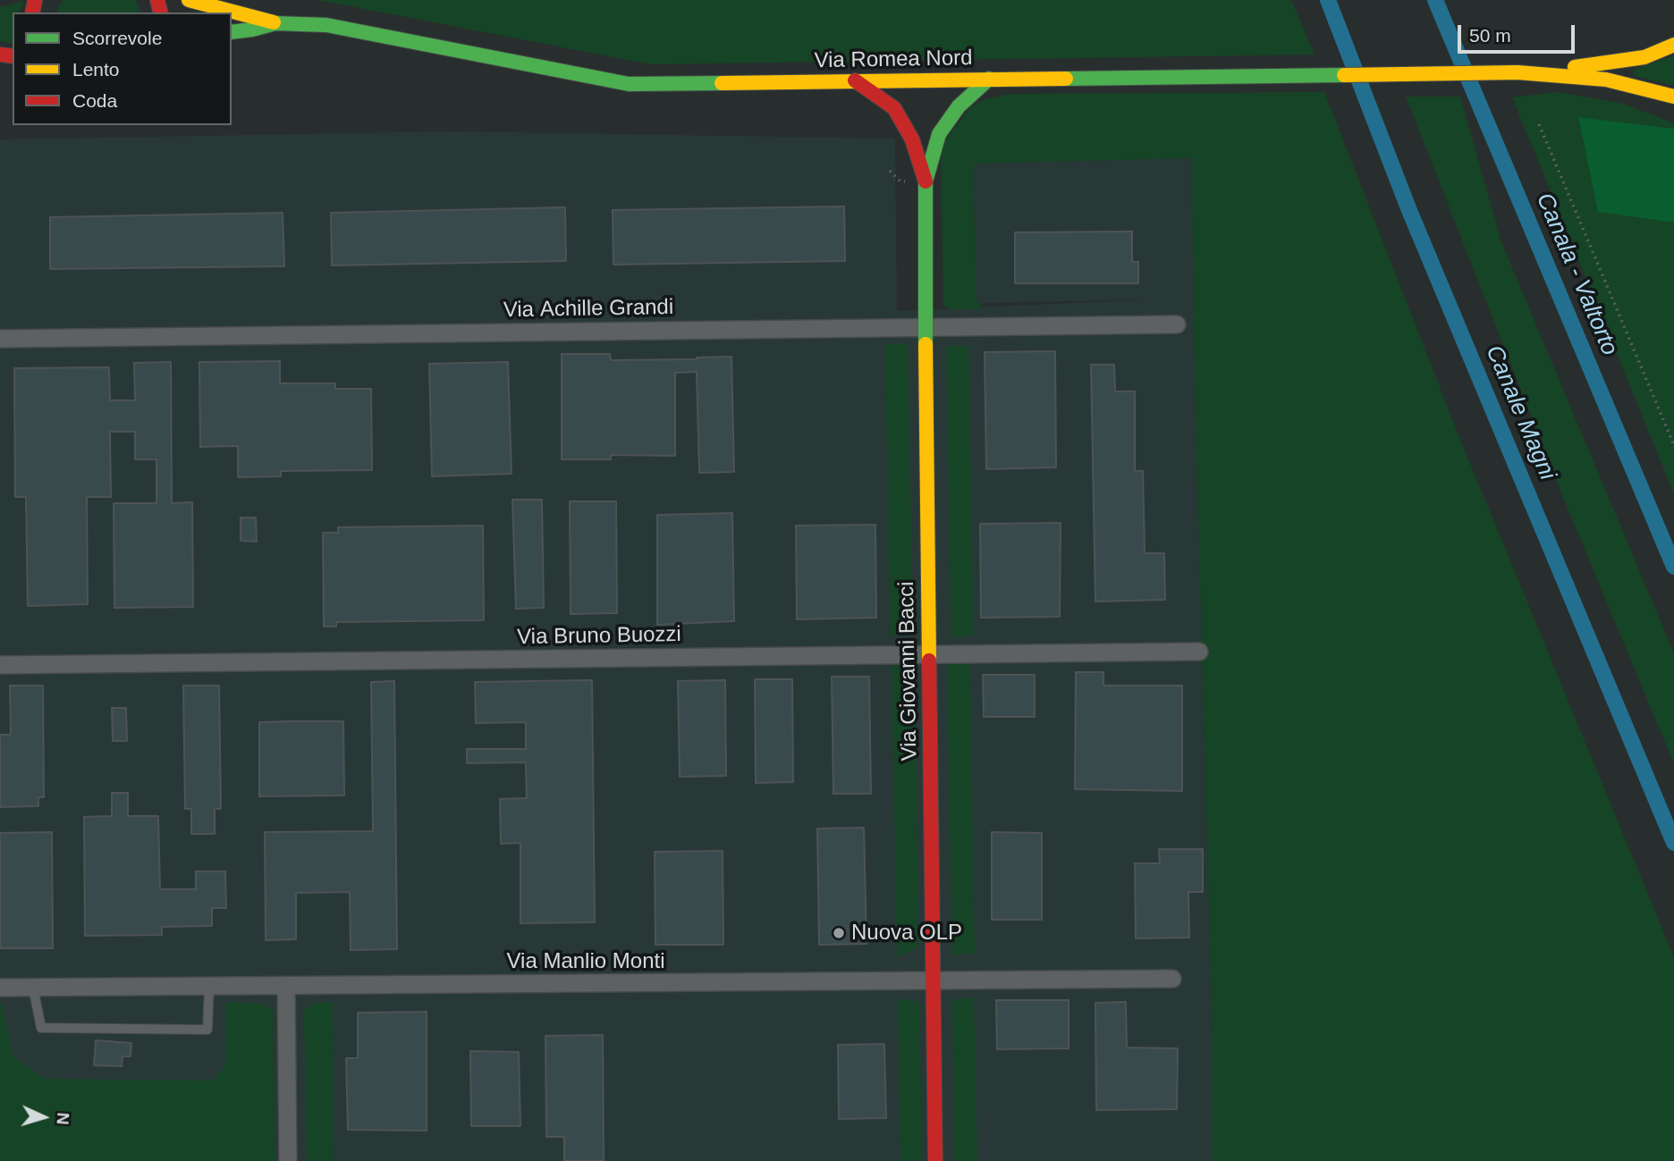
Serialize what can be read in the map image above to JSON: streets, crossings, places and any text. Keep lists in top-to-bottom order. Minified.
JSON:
{"streets":{"main road":["Via Romea Nord","Via Giovanni Bacci"],"street":["Via Achille Grandi","Via Bruno Buozzi","Via Manlio Monti"]},"crossings":[["Via Romea Nord","Via Giovanni Bacci"],["Via Achille Grandi","Via Giovanni Bacci"],["Via Bruno Buozzi","Via Giovanni Bacci"],["Via Giovanni Bacci","Via Manlio Monti"]],"water":["Canala - Valtorto","Canale Magni"],"places":["Nuova OLP"],"legend":["Scorrevole","Lento","Coda"],"scale_bar":"50 m","north":"right"}
